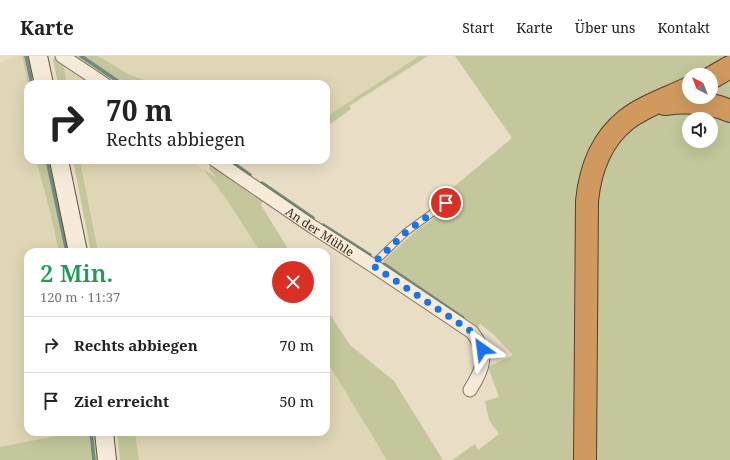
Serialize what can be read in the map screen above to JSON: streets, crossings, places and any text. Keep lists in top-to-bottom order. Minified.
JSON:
{"streets":{"street":["An der Mühle"]},"north":"top left","page":{"header":"Karte","nav":["Start","Karte","Über uns","Kontakt"],"turn":["70 m","Rechts abbiegen"],"heading":["2 Min.","120 m · 11:37"],"list":[{"name":"Rechts abbiegen","value":"70 m"},{"name":"Ziel erreicht","value":"50 m"}]}}
